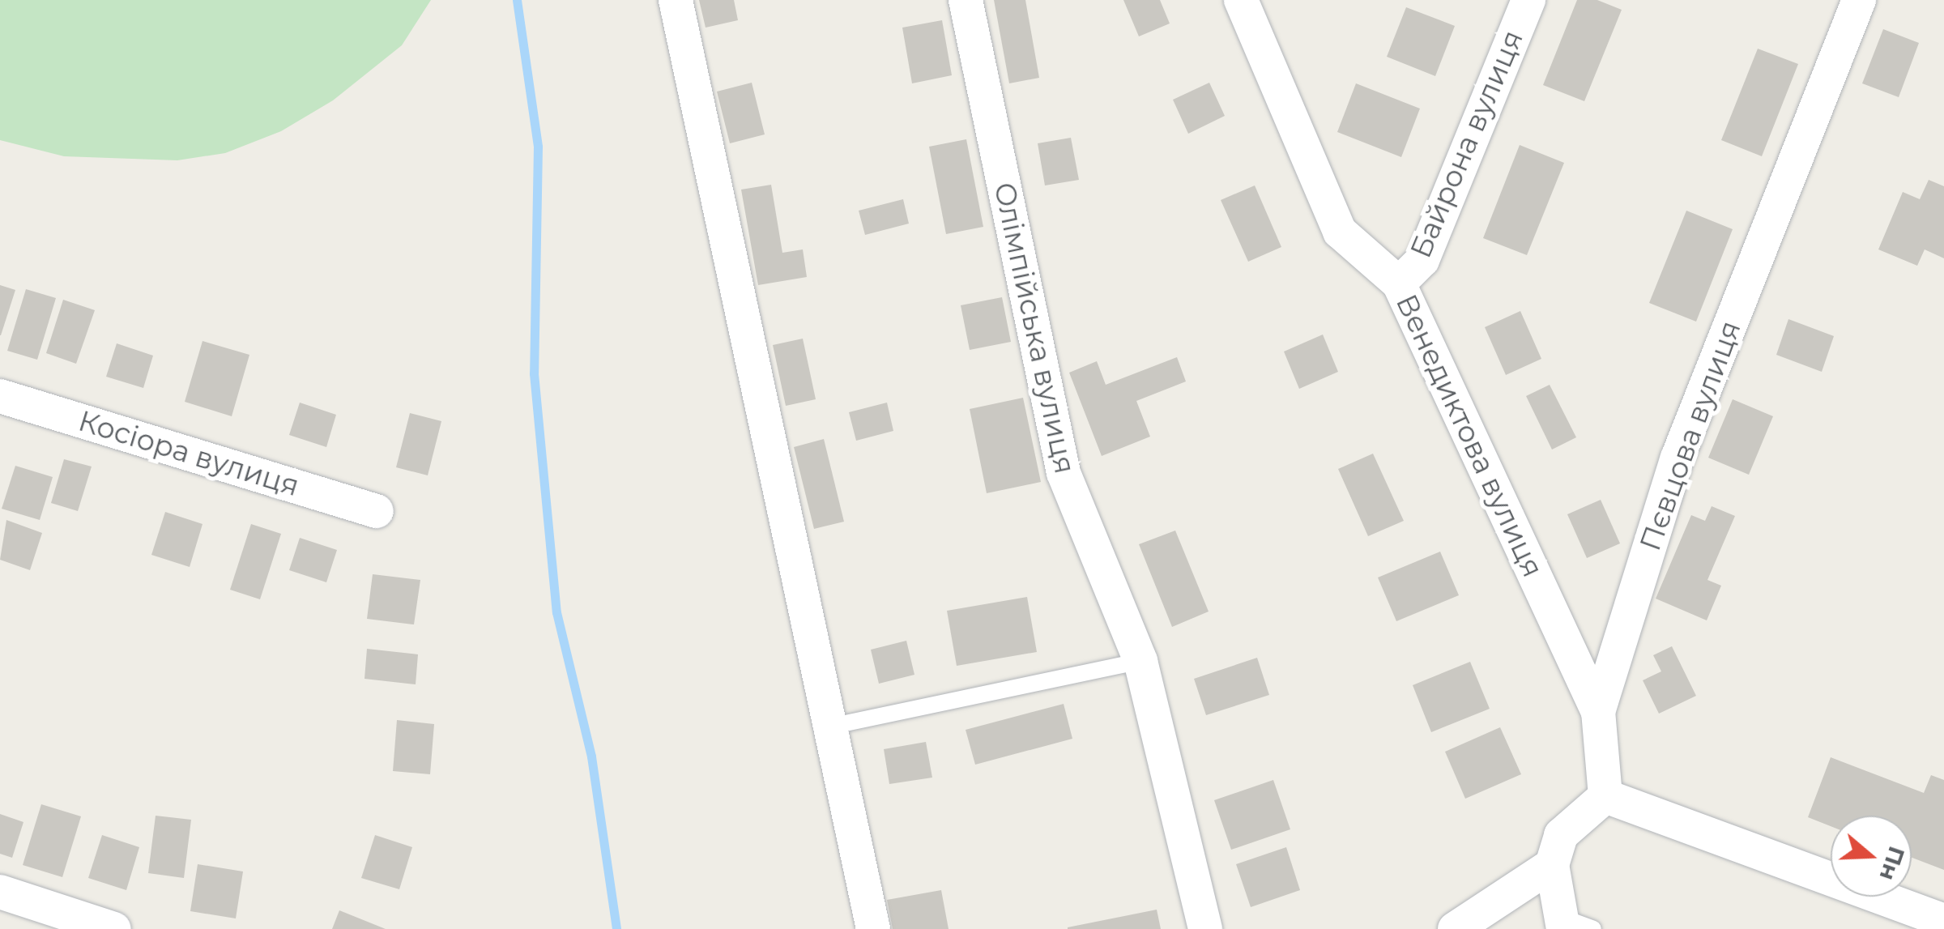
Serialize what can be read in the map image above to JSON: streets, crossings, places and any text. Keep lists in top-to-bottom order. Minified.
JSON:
{"streets":{"street":["Байрона вулиця","Олімпійська вулиця","Венедиктова вулиця","Пєвцова вулиця","Косіора вулиця"]},"crossings":[["Байрона вулиця","Венедиктова вулиця"],["Венедиктова вулиця","Пєвцова вулиця"]],"north":"right"}
